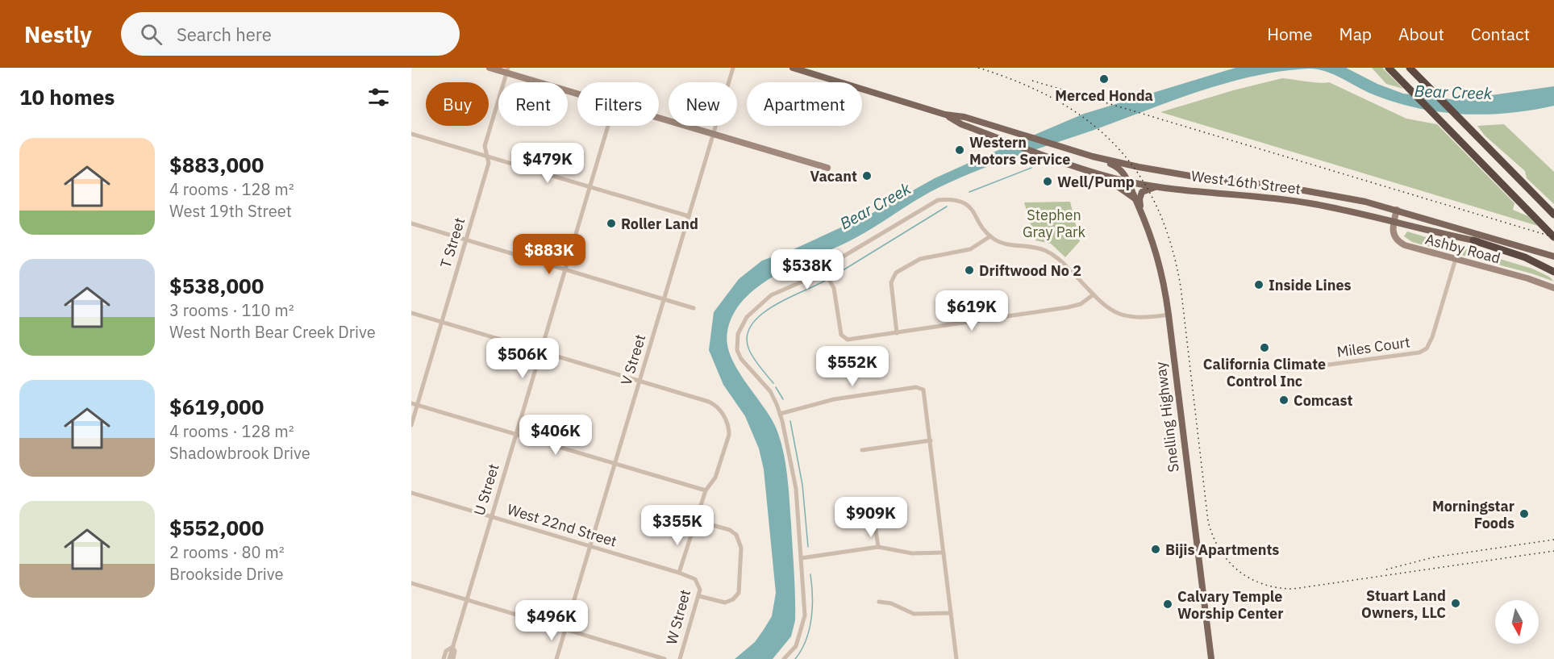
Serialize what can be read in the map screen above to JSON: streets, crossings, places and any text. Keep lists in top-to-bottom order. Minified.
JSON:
{"streets":{"main road":["West 16th Street","Snelling Highway"],"street":["T Street","Ashby Road","Miles Court","V Street","U Street","West 22nd Street","W Street"]},"crossings":[["West 16th Street","Ashby Road"],["West 16th Street","Snelling Highway"],["Ashby Road","Miles Court"],["V Street","West 22nd Street"],["V Street","W Street"],["U Street","West 22nd Street"],["West 22nd Street","W Street"]],"water":["Bear Creek"],"parks":["Stephen Gray Park"],"places":["Merced Honda","Western Motors Service","Vacant","Well/Pump","Roller Land","Driftwood No 2","Inside Lines","California Climate Control Inc","Comcast","Morningstar Foods","Bijis Apartments","Stuart Land Owners, LLC","Calvary Temple Worship Center"],"north":"bottom","page":{"header":"Nestly","search":"Search here","nav":["Home","Map","About","Contact"],"heading":"10 homes","chip":["Buy","Rent","Filters","New","Apartment"],"list":[{"name":"$883,000","note":"4 rooms · 128 m² · West 19th Street"},{"name":"$538,000","note":"3 rooms · 110 m² · West North Bear Creek Drive"},{"name":"$619,000","note":"4 rooms · 128 m² · Shadowbrook Drive"},{"name":"$552,000","note":"2 rooms · 80 m² · Brookside Drive"}],"price":["$479K","$883K","$538K","$619K","$506K","$552K","$406K","$909K","$355K","$496K"]}}
